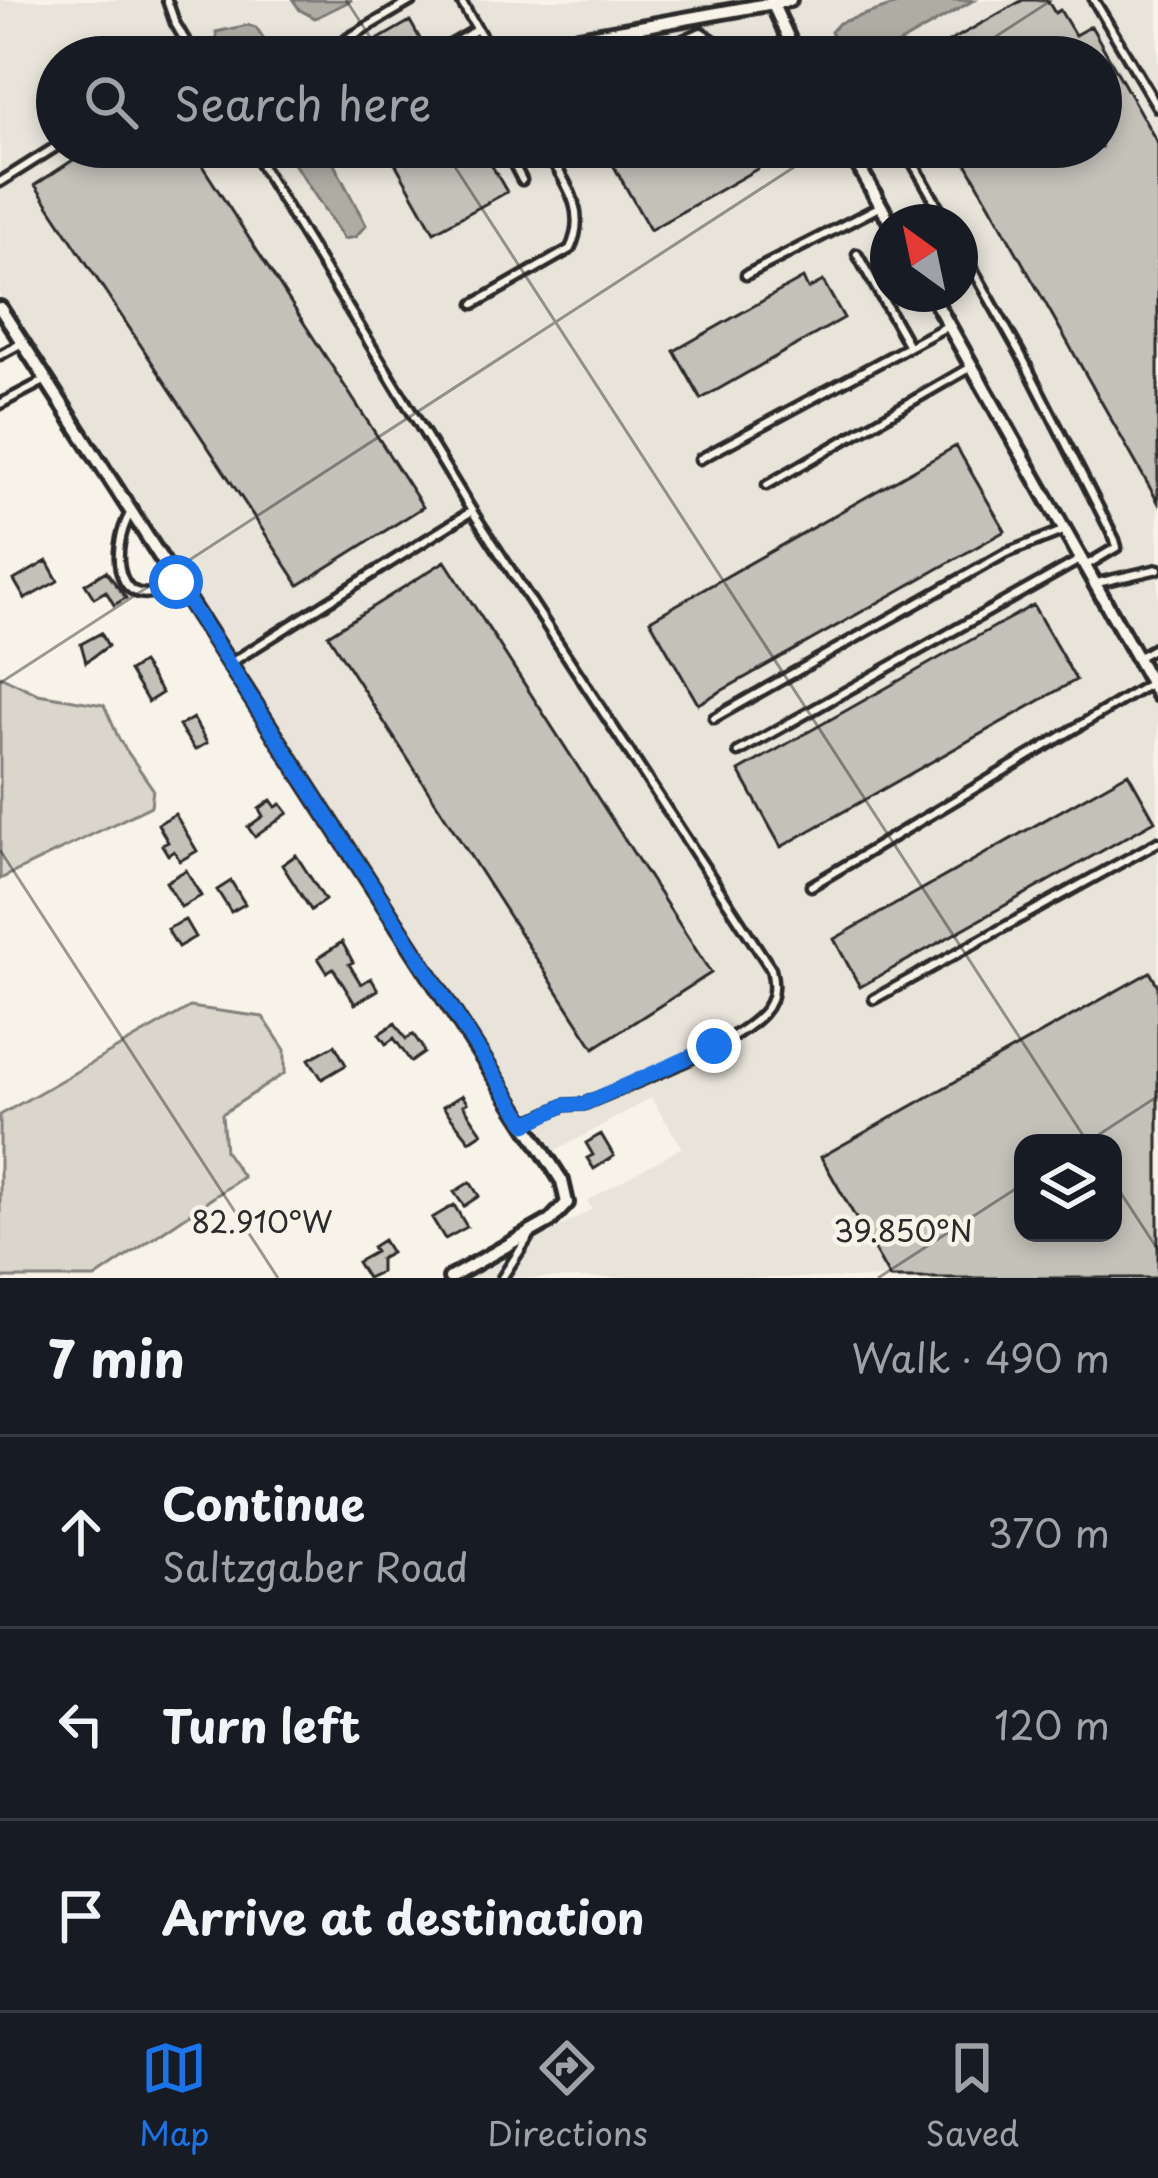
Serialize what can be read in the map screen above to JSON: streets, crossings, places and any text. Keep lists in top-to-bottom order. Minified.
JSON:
{"north":"top left","page":{"search":"Search here","heading":["7 min","Walk · 490 m"],"list":[["Continue","Saltzgaber Road","370 m"],["Turn left","120 m"],"Arrive at destination"],"nav":["Map","Directions","Saved"]},"coordinates":["82.910°W","39.850°N"]}
